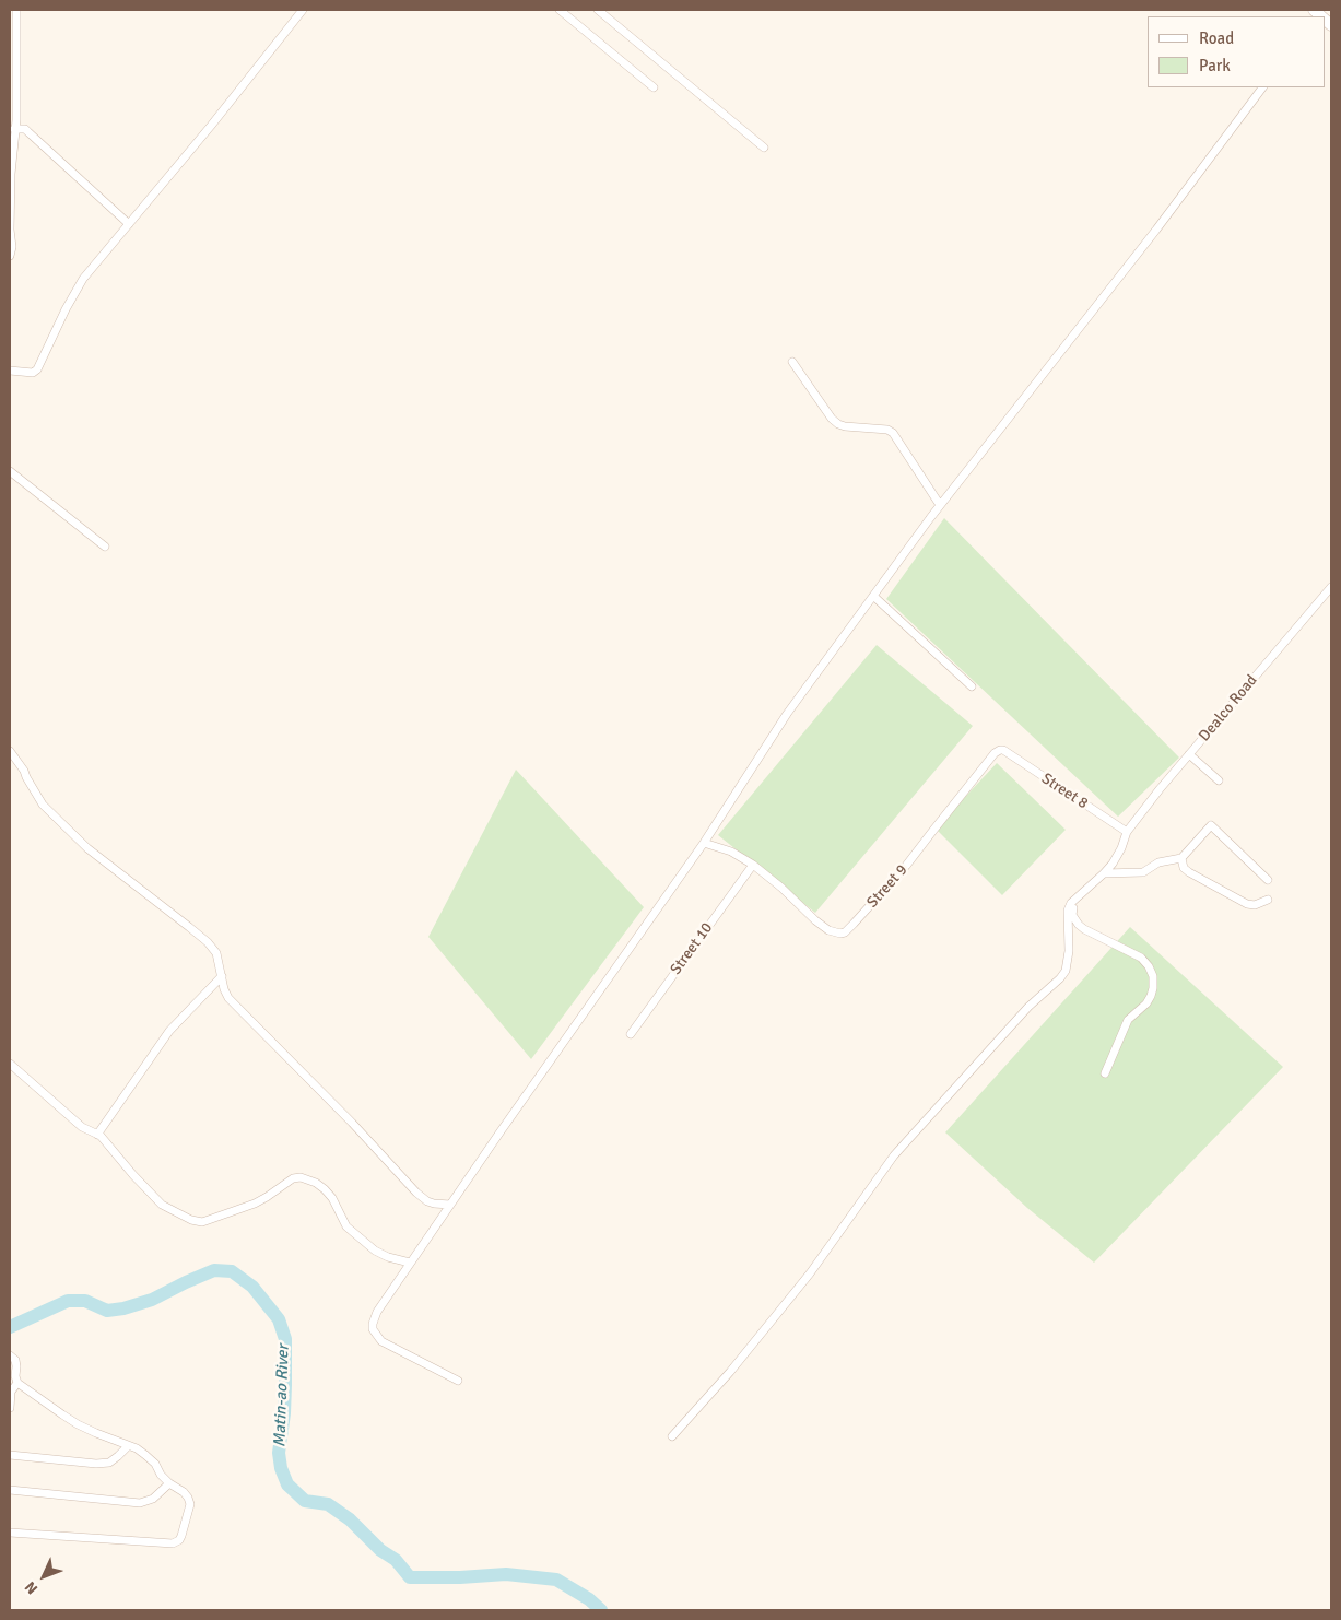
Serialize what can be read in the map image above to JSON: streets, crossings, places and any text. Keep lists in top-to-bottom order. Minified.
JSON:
{"streets":{"street":["Dealco Road","Street 8","Street 9","Street 10"]},"crossings":[["Dealco Road","Street 8"],["Street 8","Street 9"],["Street 9","Street 10"]],"water":["Matin-ao River"],"legend":["Road","Park"],"north":"bottom left"}
